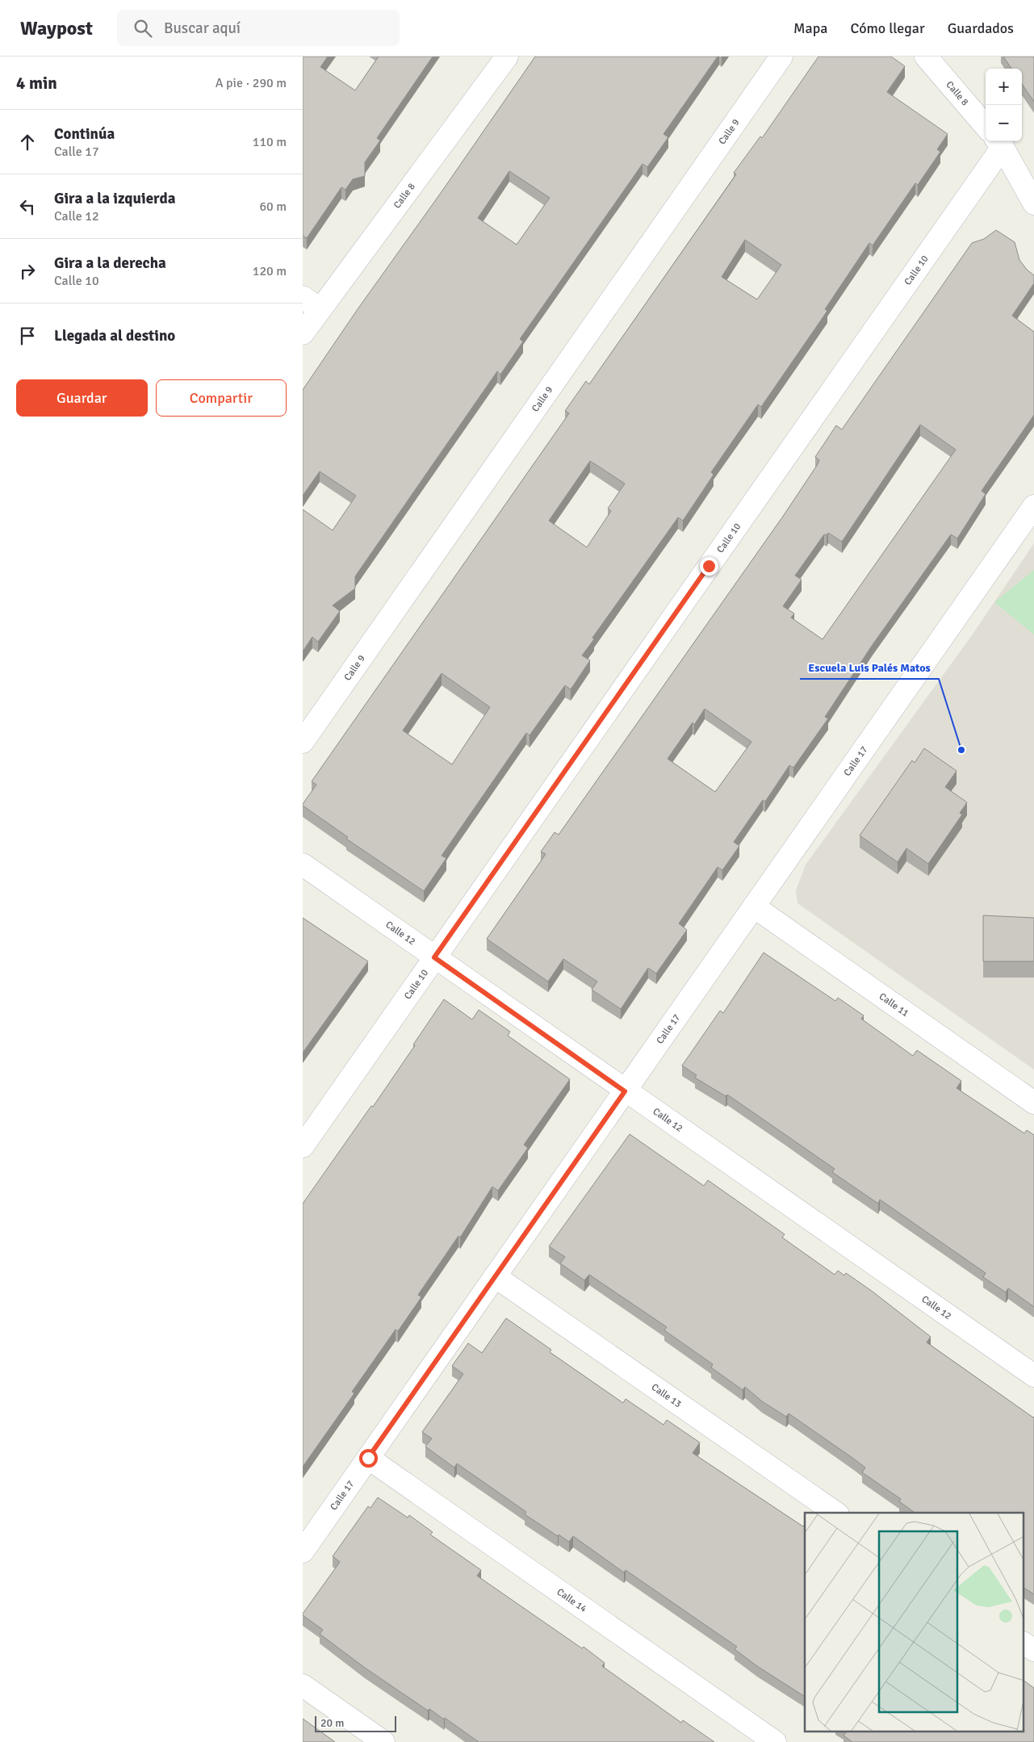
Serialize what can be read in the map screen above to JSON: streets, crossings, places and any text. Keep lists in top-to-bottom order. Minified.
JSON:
{"streets":{"street":["Calle 8","Calle 9","Calle 10","Calle 17","Calle 12","Calle 11","Calle 13","Calle 14"]},"crossings":[["Calle 10","Calle 12"],["Calle 17","Calle 12"],["Calle 17","Calle 11"],["Calle 17","Calle 13"],["Calle 17","Calle 14"]],"places":["Escuela Luis Palés Matos"],"scale_bar":"20 m","page":{"header":"Waypost","search":"Buscar aquí","nav":["Mapa","Cómo llegar","Guardados"],"heading":["4 min","A pie · 290 m"],"map_buttons":["+","−"],"list":[["Continúa","Calle 17","110 m"],["Gira a la izquierda","Calle 12","60 m"],["Gira a la derecha","Calle 10","120 m"],"Llegada al destino"],"buttons":["Guardar","Compartir"],"scale":"20 m"}}
